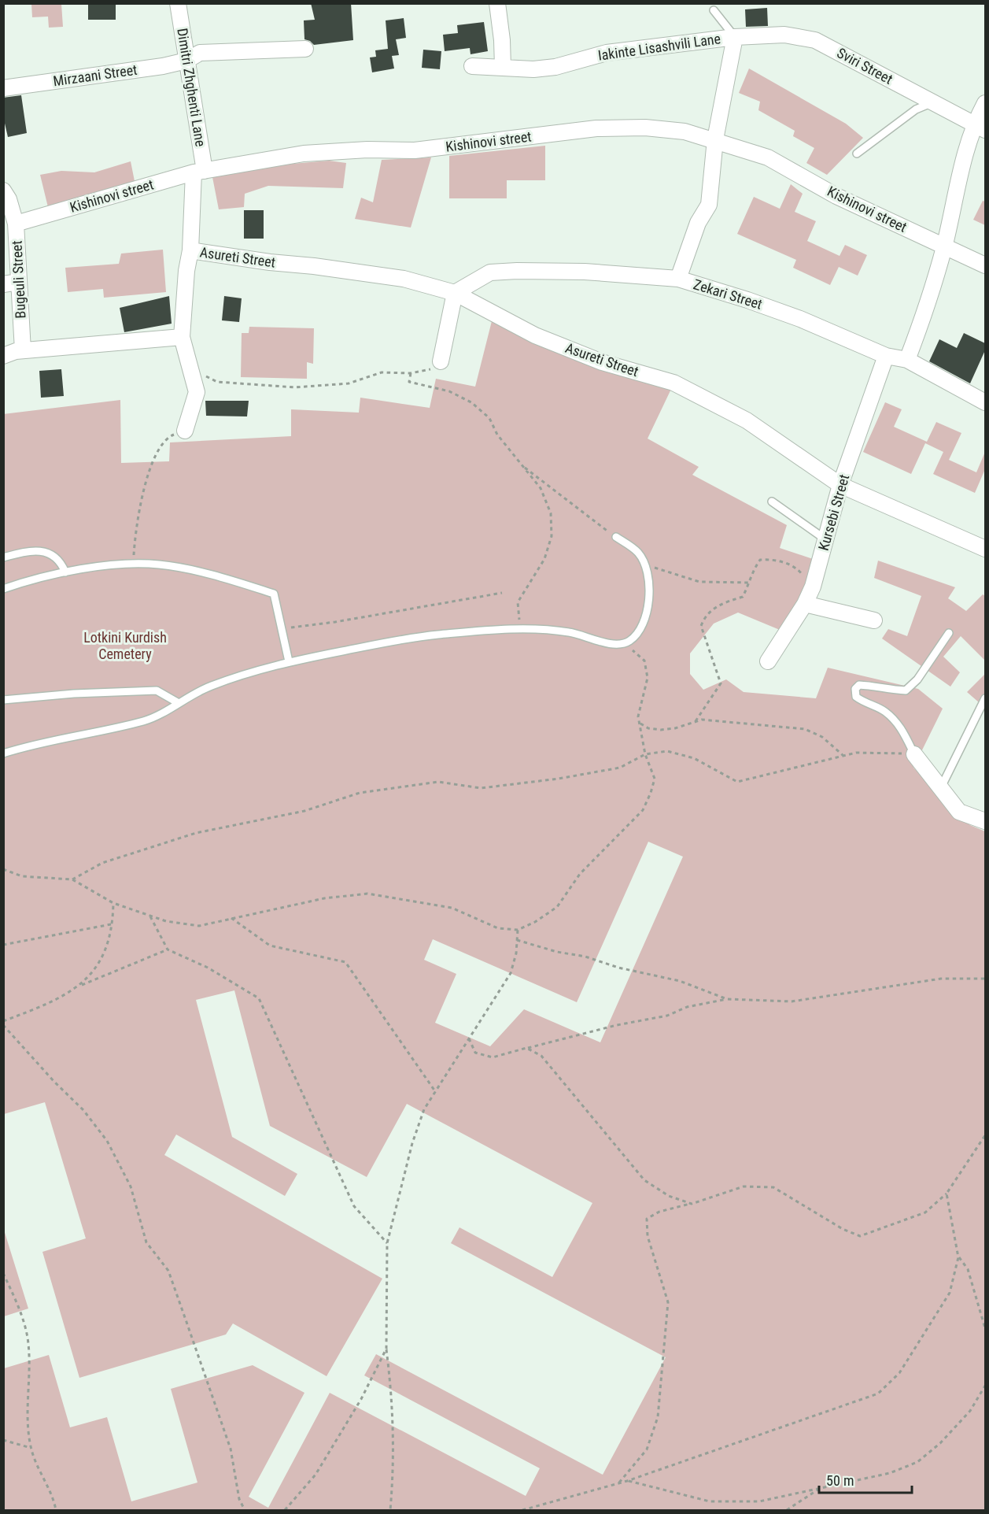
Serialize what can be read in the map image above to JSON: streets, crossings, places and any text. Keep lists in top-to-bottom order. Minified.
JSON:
{"streets":{"street":["Iakinte Lisashvili Lane","Sviri Street","Mirzaani Street","Dimitri Zhghenti Lane","Kishinovi street","Asureti Street","Bugeuli Street","Zekari Street","Kursebi Street"]},"crossings":[["Iakinte Lisashvili Lane","Sviri Street"],["Mirzaani Street","Dimitri Zhghenti Lane"],["Dimitri Zhghenti Lane","Kishinovi street"],["Dimitri Zhghenti Lane","Asureti Street"],["Kishinovi street","Bugeuli Street"],["Asureti Street","Zekari Street"],["Asureti Street","Kursebi Street"],["Zekari Street","Kursebi Street"]],"parks":["Lotkini Kurdish Cemetery"],"scale_bar":"50 m"}
